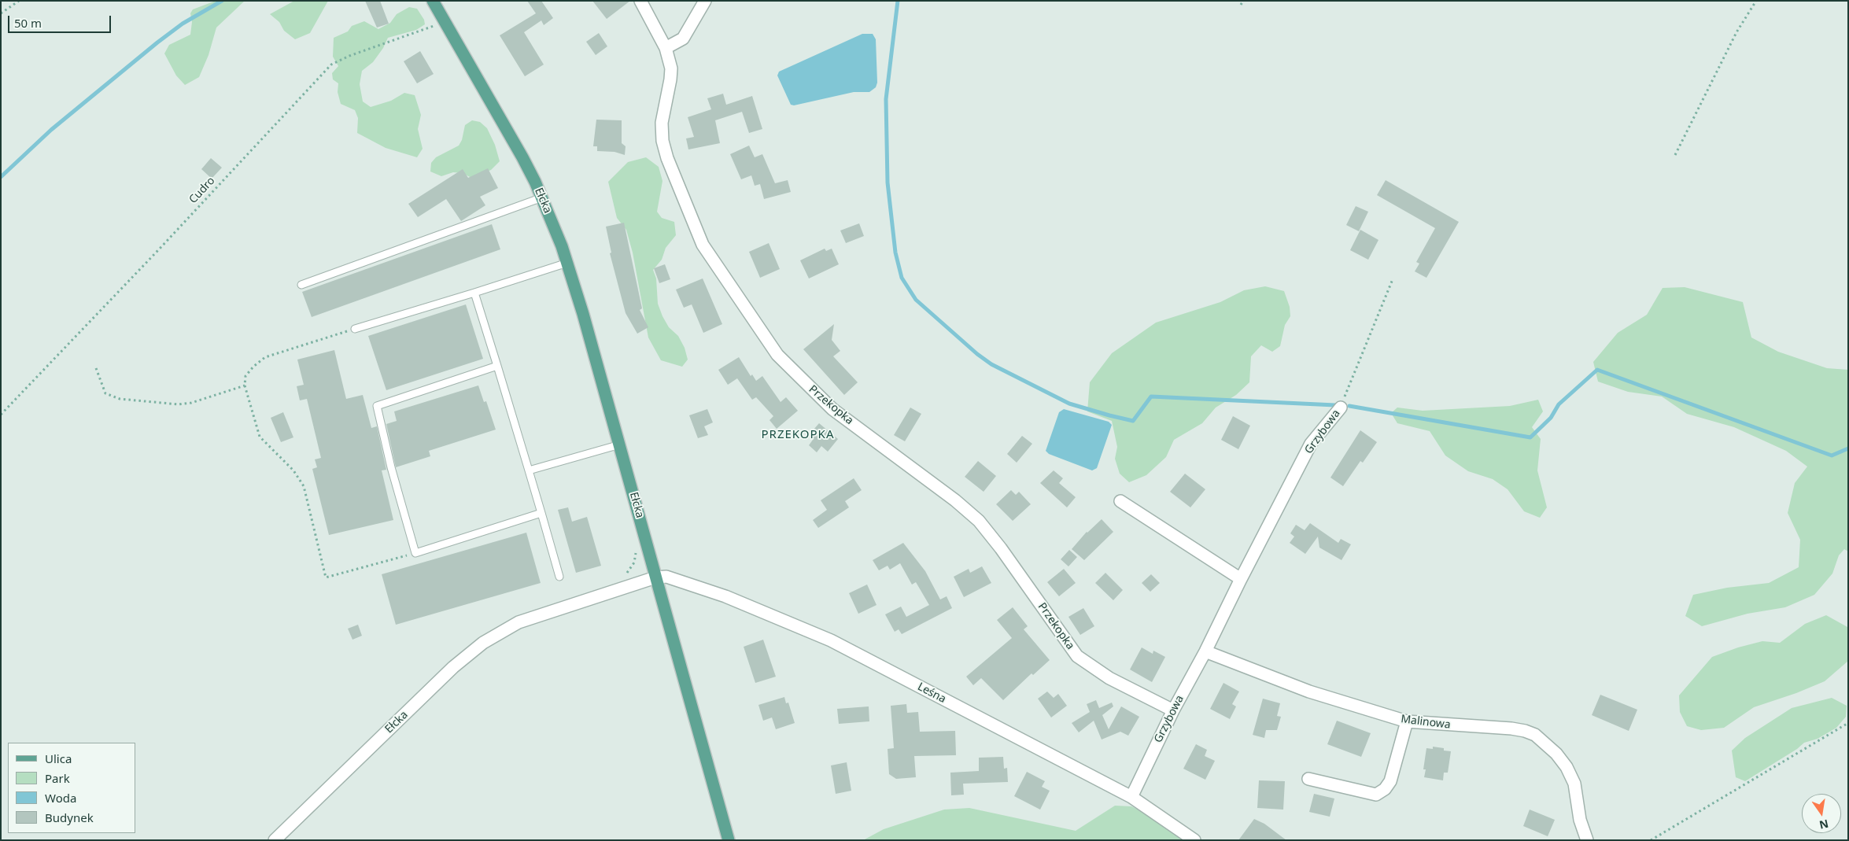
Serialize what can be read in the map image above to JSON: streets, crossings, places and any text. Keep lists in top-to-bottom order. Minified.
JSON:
{"streets":{"main road":["Ełcka"],"street":["Przekopka","Grzybowa","Leśna","Malinowa"],"path":["Cudro"]},"crossings":[["Cudro","Ełcka"],["Ełcka","Leśna"],["Przekopka","Grzybowa"],["Grzybowa","Leśna"],["Grzybowa","Malinowa"]],"districts":["PRZEKOPKA"],"legend":["Ulica","Park","Woda","Budynek"],"scale_bar":"50 m","north":"bottom"}
